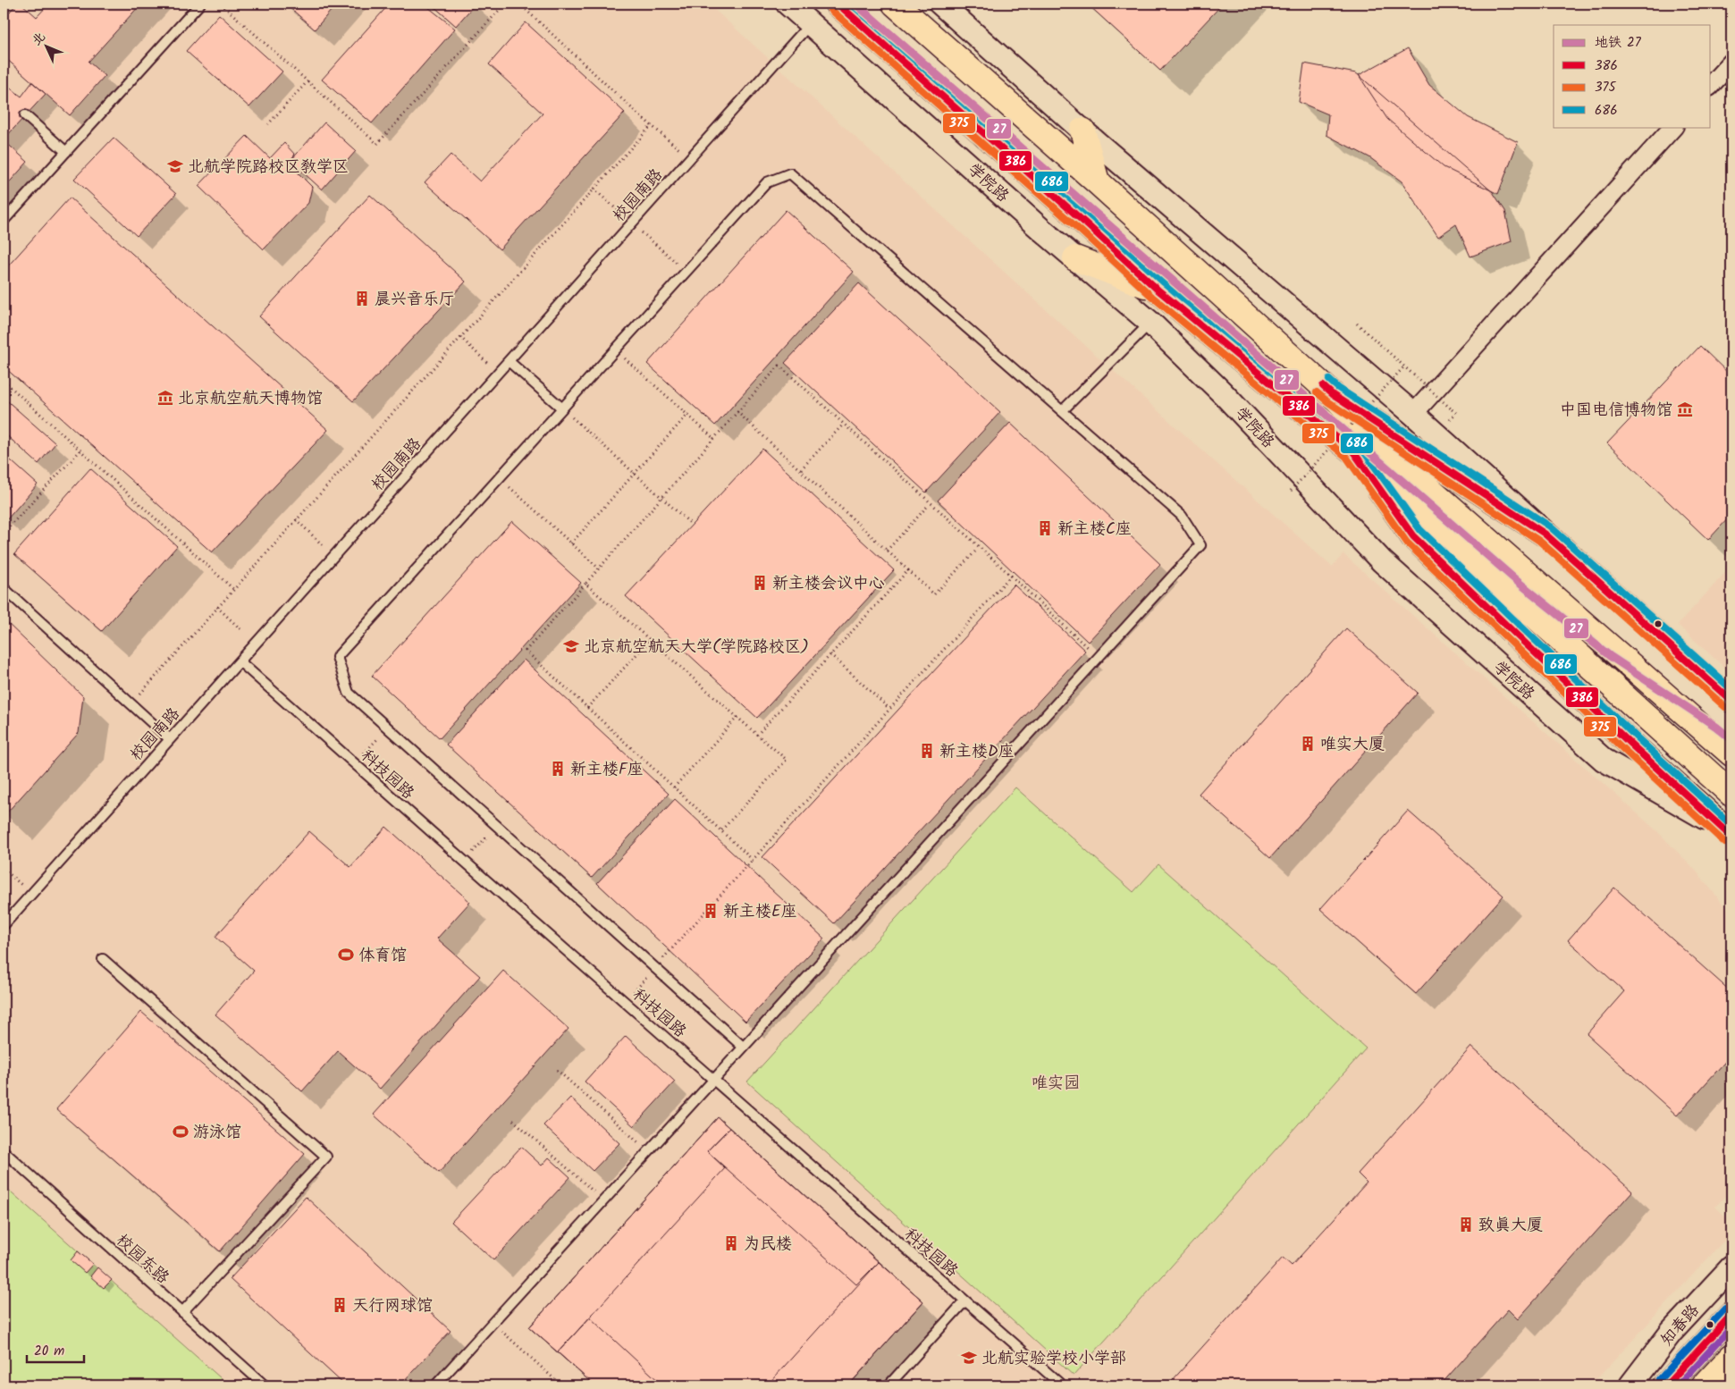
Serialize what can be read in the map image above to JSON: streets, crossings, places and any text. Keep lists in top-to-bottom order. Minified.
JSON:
{"streets":{"main road":["知春路"],"street":["学院路"],"lane":["校园南路","科技园路","校园东路"]},"crossings":[["学院路","校园南路"],["校园南路","科技园路"]],"parks":["唯实园"],"places":{"school or university":["北航学院路校区教学区","北京航空航天大学(学院路校区)","北航实验学校小学部"],"building":["晨兴音乐厅","新主楼C座","新主楼会议中心","唯实大厦","新主楼D座","新主楼F座","新主楼E座","致真大厦","为民楼","天行网球馆"],"museum":["北京航空航天博物馆","中国电信博物馆"],"sports":["体育馆","游泳馆"]},"lines":["metro line 27","transit line 386","transit line 686","transit line 375"],"legend":["地铁 27","386","375","686"],"scale_bar":"20 m","north":"top left"}
